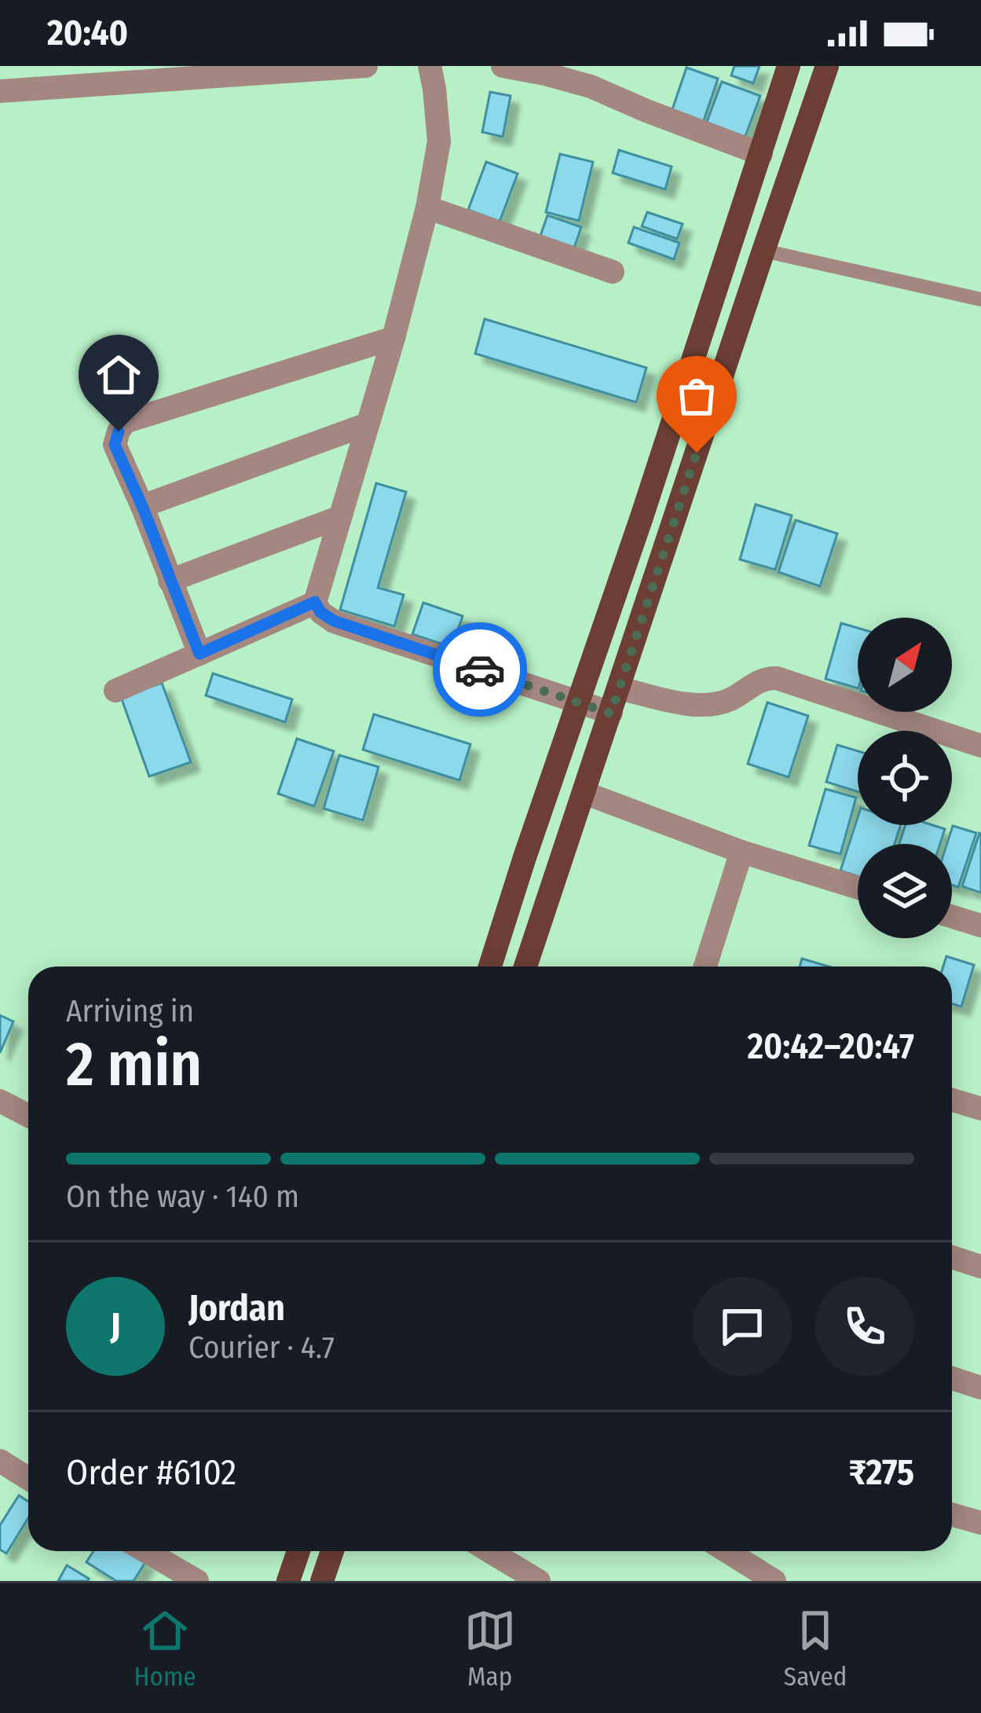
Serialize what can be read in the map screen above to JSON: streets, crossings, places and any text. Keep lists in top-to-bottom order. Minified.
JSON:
{"north":"top right","page":{"status":"20:40","heading":["2 min","Arriving in","20:42–20:47"],"panel":["Jordan","Courier · 4.7","Order #6102","₹275"],"bar":"On the way · 140 m","round":"J","tabs":["Home","Map","Saved"]}}
